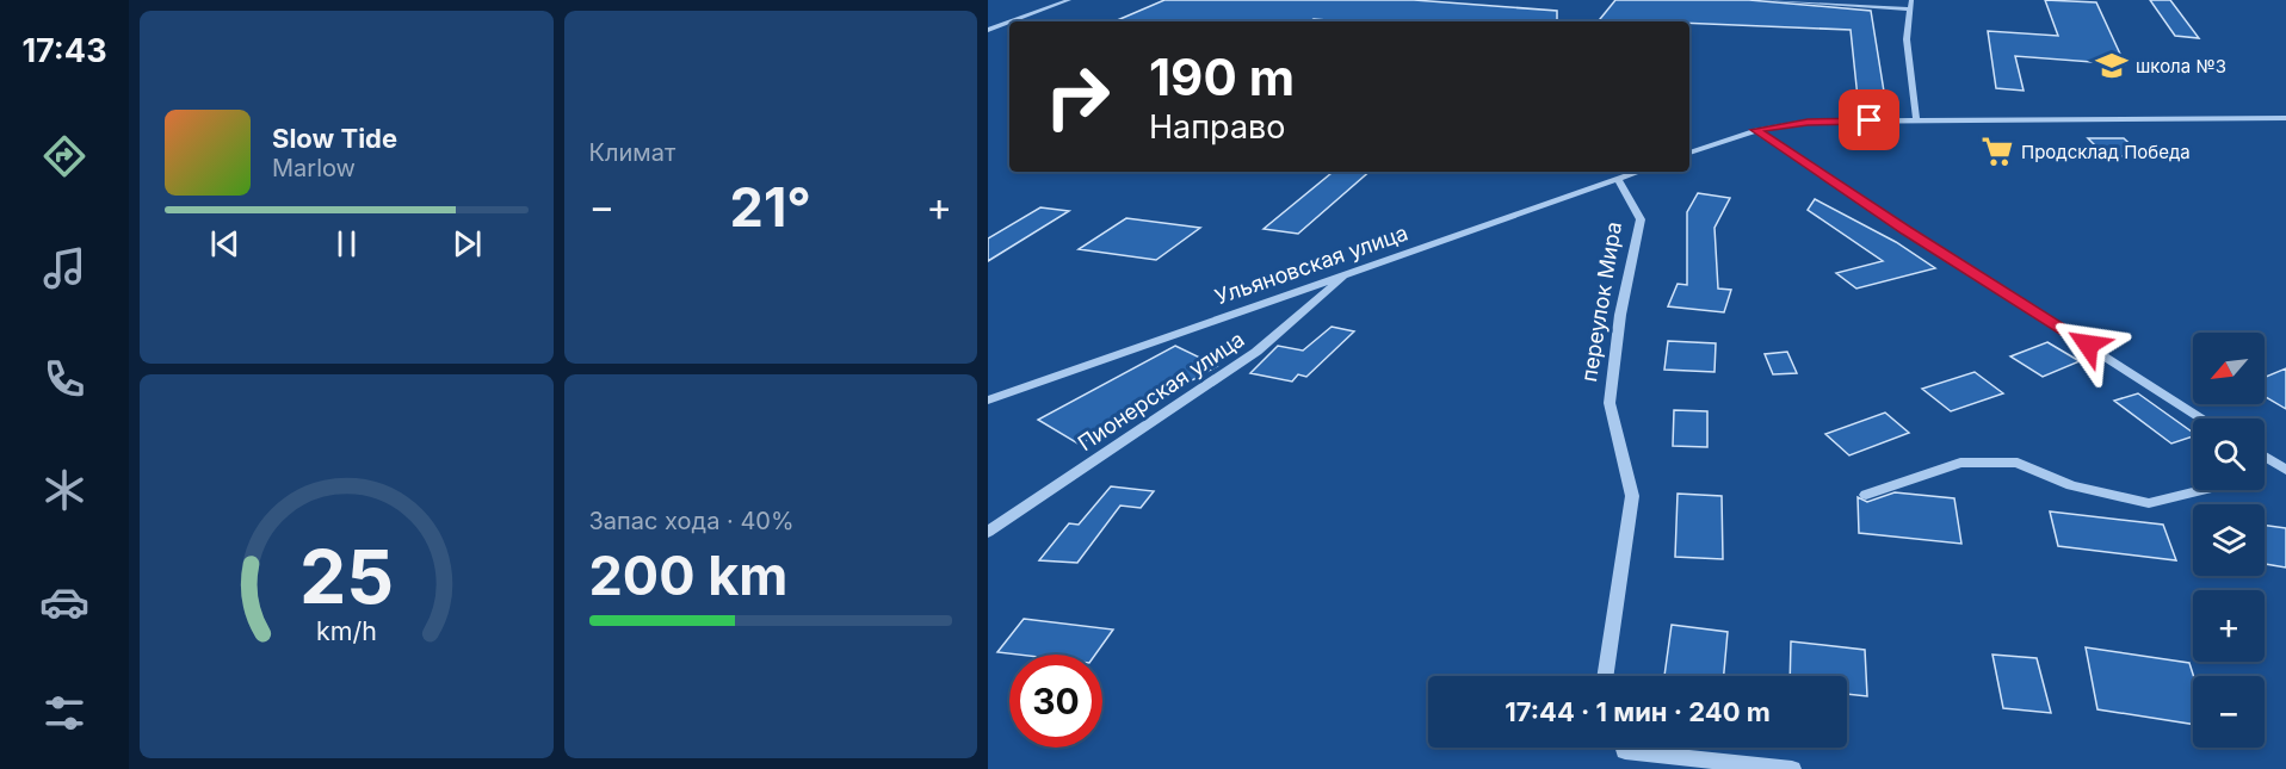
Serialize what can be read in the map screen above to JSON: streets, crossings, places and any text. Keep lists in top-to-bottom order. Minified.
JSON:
{"streets":{"street":["Ульяновская улица","переулок Мира","Пионерская улица"]},"crossings":[["Ульяновская улица","переулок Мира"],["Ульяновская улица","Пионерская улица"]],"places":{"school or university":["школа №3"],"supermarket":["Продсклад Победа"]},"north":"bottom left","page":{"tabs":"17:43","tile":["Климат",["Запас хода · 40%","200 km"]],"turn":["190 m","Направо"],"song":["Slow Tide","Marlow"],"heat":["−","21°","+"],"map_buttons":["+","−"],"limit":"30","trip":"17:44 · 1 мин · 240 m","gauge":["25","km/h"]}}
